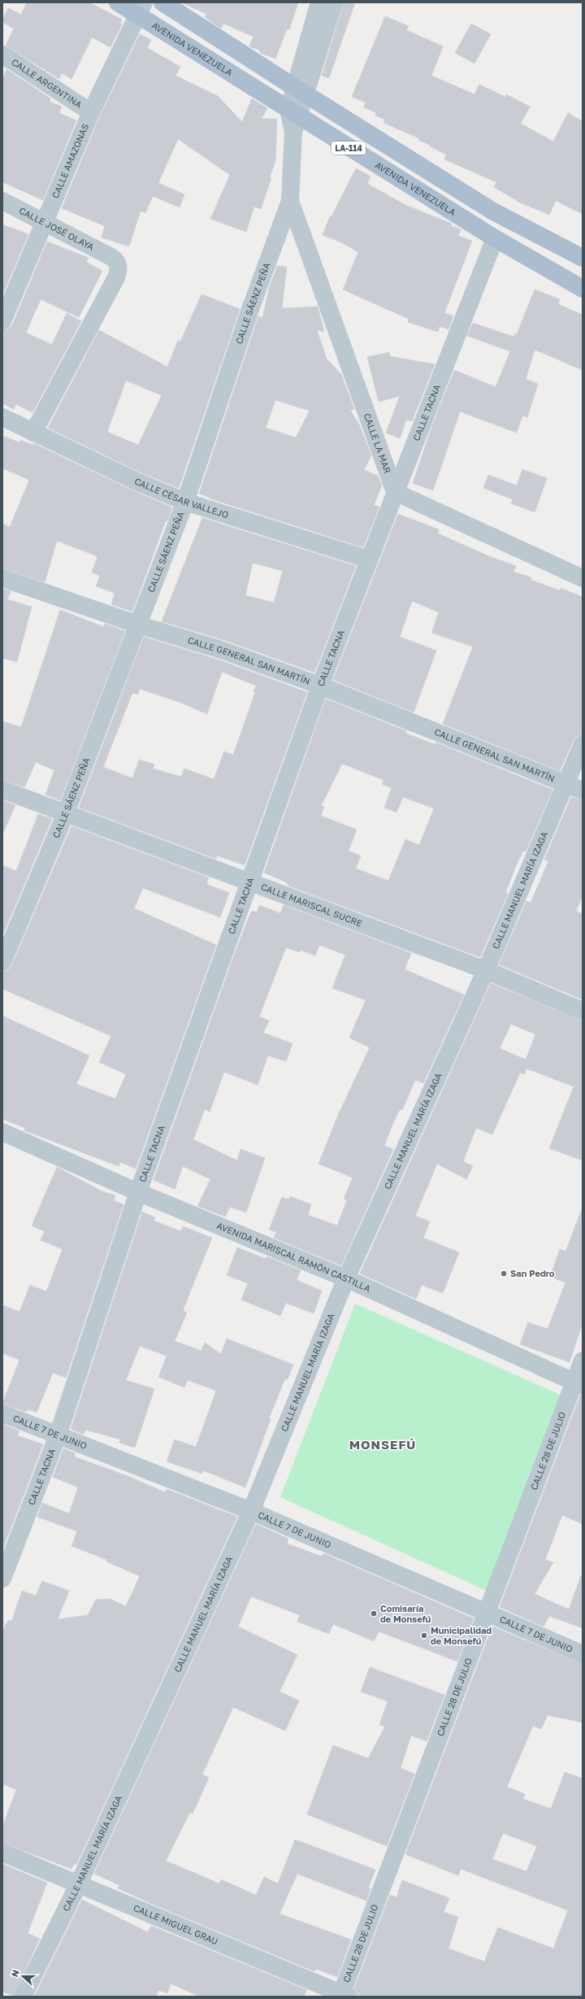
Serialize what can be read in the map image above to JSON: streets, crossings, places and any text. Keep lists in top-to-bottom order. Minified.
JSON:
{"streets":{"main road":["AVENIDA VENEZUELA","LA-114"],"street":["CALLE ARGENTINA","CALLE AMAZONAS","CALLE JOSÉ OLAYA","CALLE SÁENZ PEÑA","CALLE TACNA","CALLE LA MAR","CALLE CÉSAR VALLEJO","CALLE GENERAL SAN MARTÍN","CALLE MANUEL MARÍA IZAGA","CALLE MARISCAL SUCRE","AVENIDA MARISCAL RAMÓN CASTILLA","CALLE 7 DE JUNIO","CALLE 28 DE JULIO","CALLE MIGUEL GRAU"]},"crossings":[["AVENIDA VENEZUELA","CALLE AMAZONAS"],["AVENIDA VENEZUELA","CALLE SÁENZ PEÑA"],["AVENIDA VENEZUELA","CALLE TACNA"],["CALLE ARGENTINA","CALLE AMAZONAS"],["LA-114","CALLE SÁENZ PEÑA"],["CALLE AMAZONAS","CALLE JOSÉ OLAYA"],["CALLE JOSÉ OLAYA","CALLE CÉSAR VALLEJO"],["CALLE SÁENZ PEÑA","CALLE LA MAR"],["CALLE SÁENZ PEÑA","CALLE CÉSAR VALLEJO"],["CALLE SÁENZ PEÑA","CALLE GENERAL SAN MARTÍN"],["CALLE SÁENZ PEÑA","CALLE MARISCAL SUCRE"],["CALLE TACNA","CALLE LA MAR"],["CALLE TACNA","CALLE CÉSAR VALLEJO"],["CALLE TACNA","CALLE GENERAL SAN MARTÍN"],["CALLE TACNA","CALLE MARISCAL SUCRE"],["CALLE TACNA","AVENIDA MARISCAL RAMÓN CASTILLA"],["CALLE TACNA","CALLE 7 DE JUNIO"],["CALLE GENERAL SAN MARTÍN","CALLE MANUEL MARÍA IZAGA"],["CALLE MANUEL MARÍA IZAGA","CALLE MARISCAL SUCRE"],["CALLE MANUEL MARÍA IZAGA","AVENIDA MARISCAL RAMÓN CASTILLA"],["CALLE MANUEL MARÍA IZAGA","CALLE 7 DE JUNIO"],["CALLE MANUEL MARÍA IZAGA","CALLE MIGUEL GRAU"],["AVENIDA MARISCAL RAMÓN CASTILLA","CALLE 28 DE JULIO"],["CALLE 7 DE JUNIO","CALLE 28 DE JULIO"],["CALLE 28 DE JULIO","CALLE MIGUEL GRAU"]],"districts":["MONSEFÚ"],"places":["San Pedro","Comisaría de Monsefú","Municipalidad de Monsefú"],"north":"left"}
